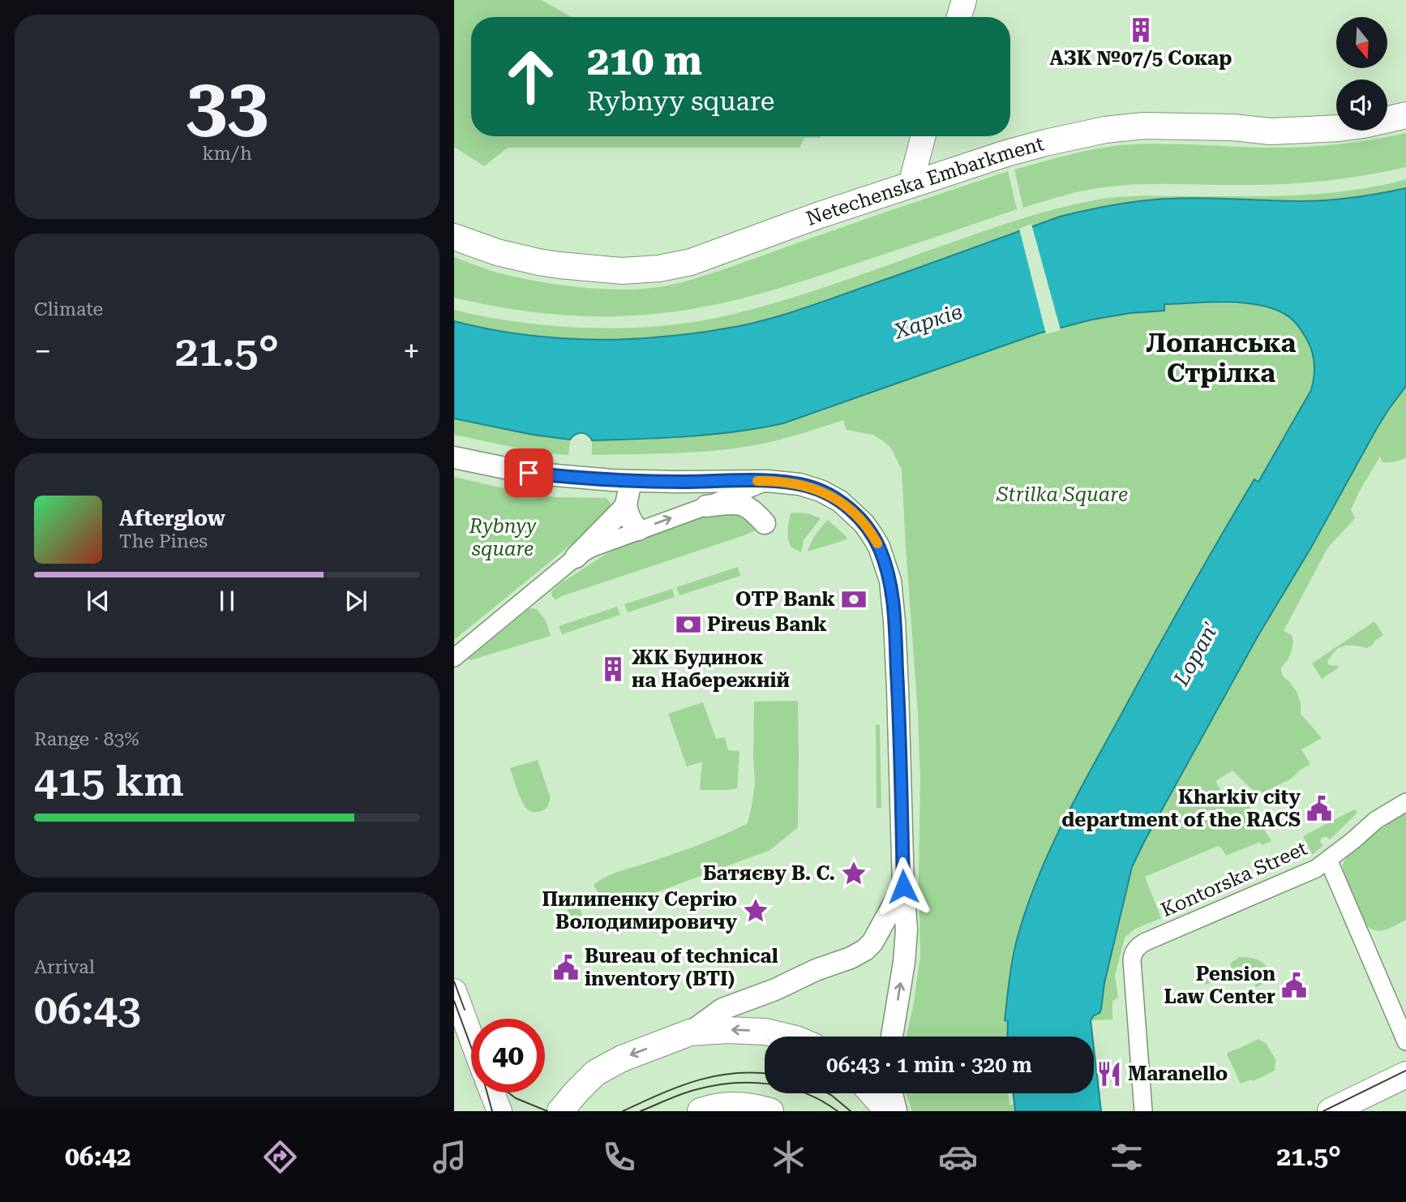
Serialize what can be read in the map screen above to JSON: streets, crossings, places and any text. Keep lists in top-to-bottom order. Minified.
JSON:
{"streets":{"main road":["Netechenska Embarkment"],"street":["Kontorska Street"]},"districts":["Лопанська Стрілка"],"water":["Харків","Lopan'"],"parks":["Strilka Square","Rybnyy square"],"places":{"building":["АЗК №07/5 Сокар","ЖК Будинок на Набережній"],"bank":["OTP Bank","Pireus Bank"],"public building":["Kharkiv city department of the RACS","Bureau of technical inventory (BTI)","Pension Law Center"],"place":["Батяєву В. С.","Пилипенку Сергію Володимировичу"],"restaurant":["Maranello"]},"north":"bottom","page":{"tile":[["33","km/h"],"Climate",["Range · 83%","415 km"],["Arrival","06:43"]],"turn":["210 m","Rybnyy square"],"heat":["−","21.5°","+"],"song":["Afterglow","The Pines"],"limit":"40","trip":"06:43 · 1 min · 320 m","tabs":["06:42","21.5°"]}}
